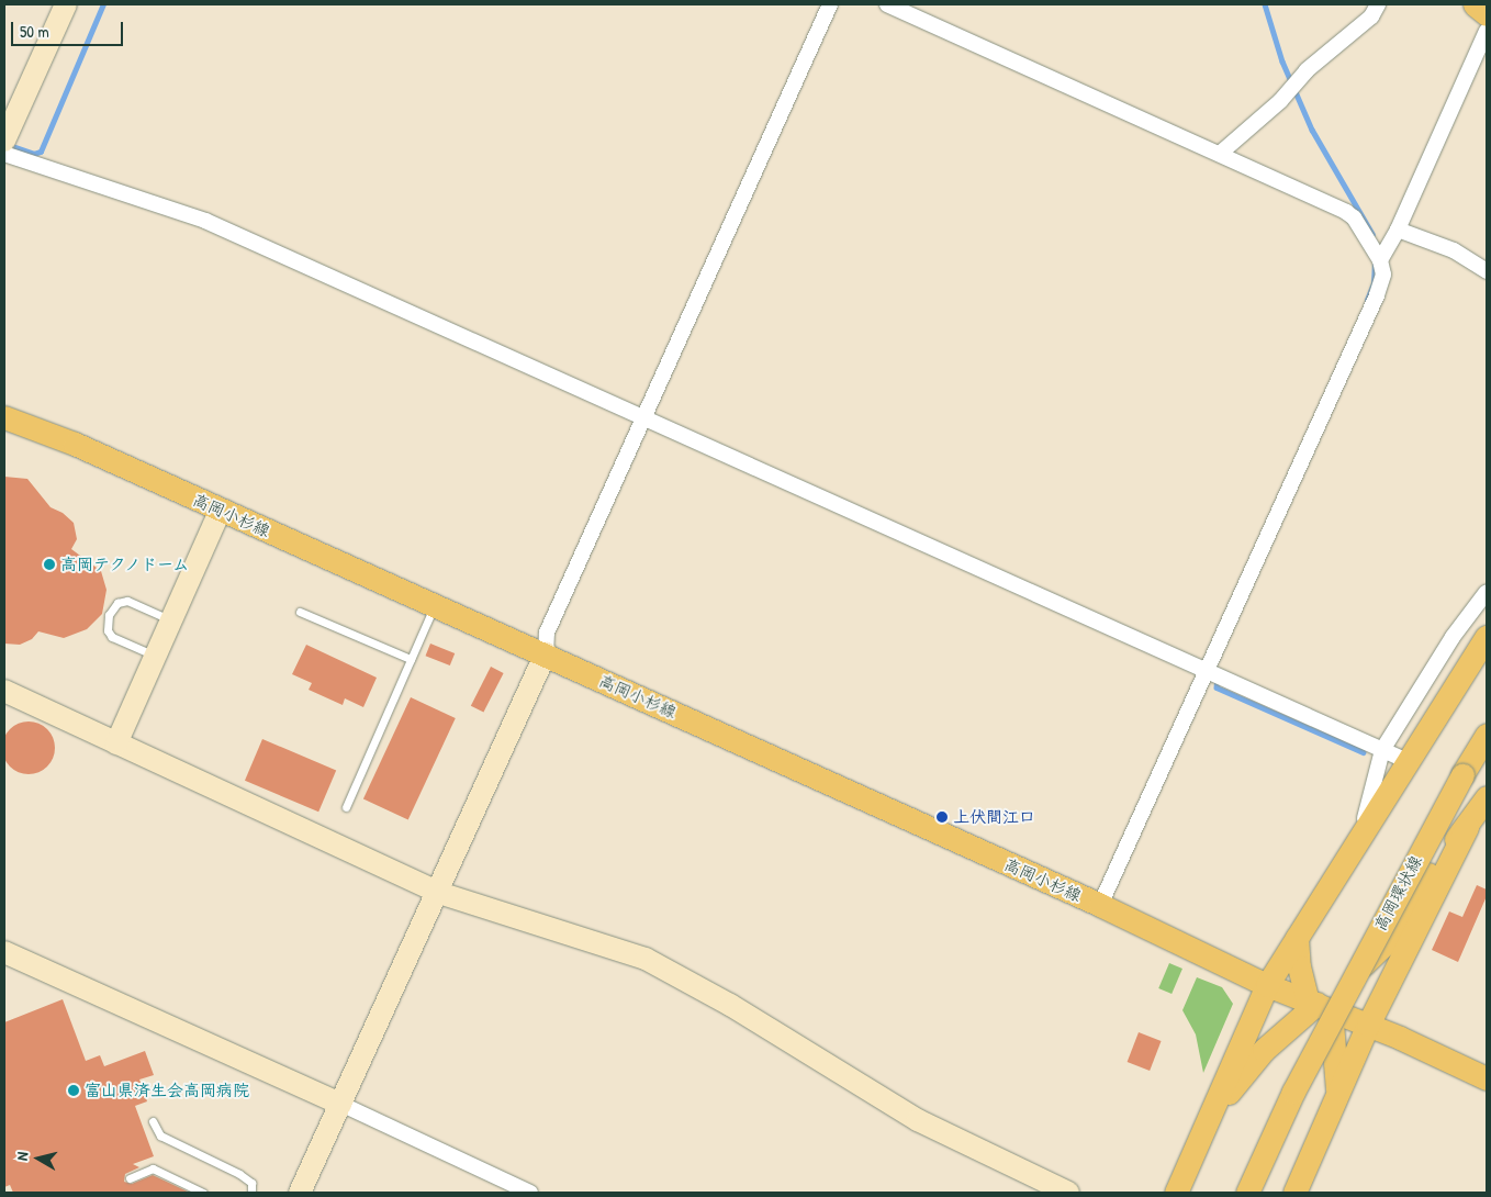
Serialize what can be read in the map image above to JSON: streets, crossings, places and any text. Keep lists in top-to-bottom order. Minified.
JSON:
{"streets":{"main road":["高岡小杉線","高岡環状線"]},"places":["高岡テクノドーム","上伏間江口","富山県済生会高岡病院"],"scale_bar":"50 m","north":"left"}
